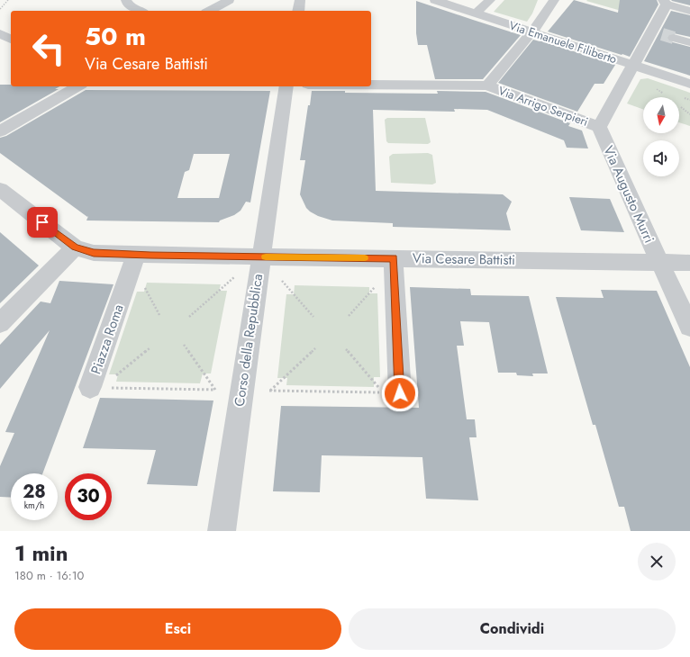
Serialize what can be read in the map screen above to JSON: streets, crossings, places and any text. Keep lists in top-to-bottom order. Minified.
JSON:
{"streets":{"street":["Via Emanuele Filiberto","Via Arrigo Serpieri","Via Augusto Murri","Via Cesare Battisti","Piazza Roma","Corso della Repubblica"]},"crossings":[["Via Arrigo Serpieri","Via Augusto Murri"],["Via Augusto Murri","Via Cesare Battisti"],["Via Cesare Battisti","Piazza Roma"],["Via Cesare Battisti","Corso della Repubblica"]],"north":"bottom","page":{"turn":["50 m","Via Cesare Battisti"],"speed":"28 km/h","limit":"30","heading":["1 min","180 m · 16:10"],"buttons":["Esci","Condividi"]}}
